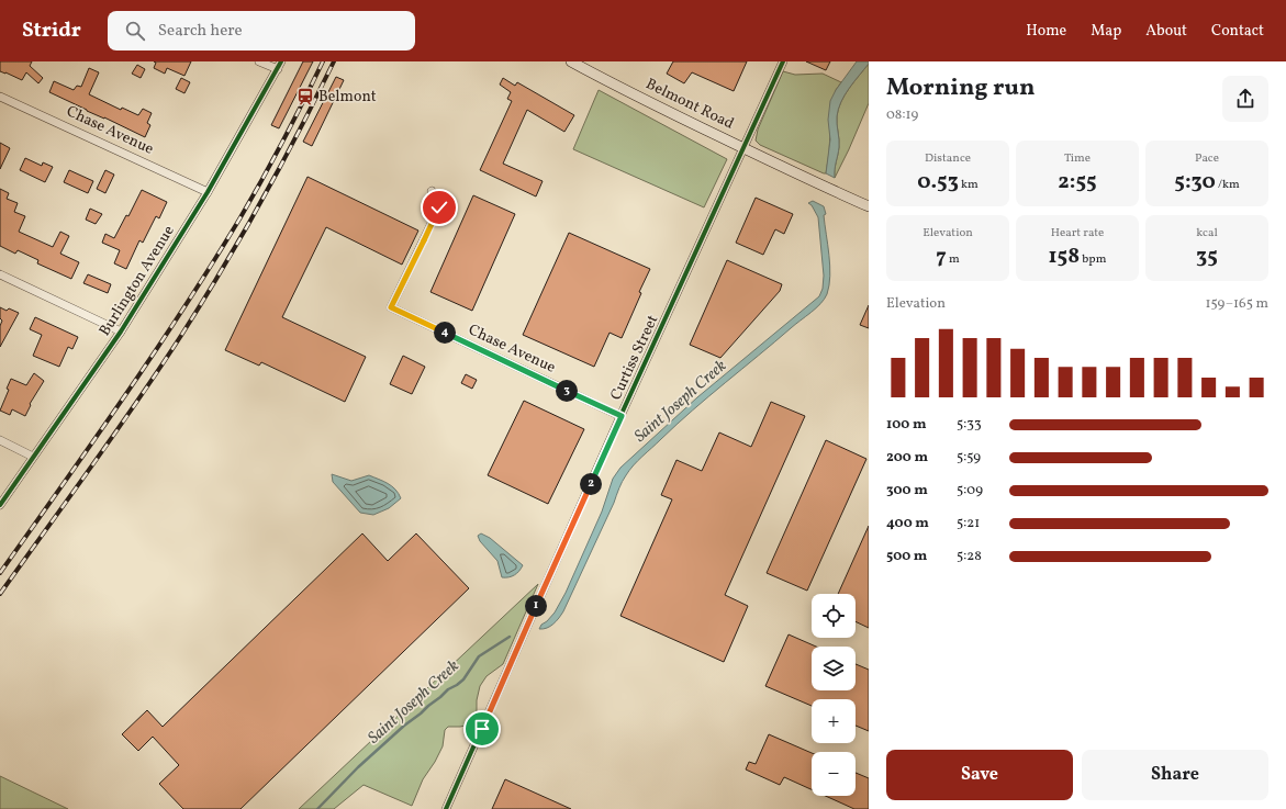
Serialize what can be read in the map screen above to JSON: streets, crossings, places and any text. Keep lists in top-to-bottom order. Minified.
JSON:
{"streets":{"main road":["Belmont Road"],"street":["Chase Avenue","Burlington Avenue","Curtiss Street"]},"crossings":[["Belmont Road","Curtiss Street"],["Chase Avenue","Burlington Avenue"],["Chase Avenue","Curtiss Street"]],"water":["Saint Joseph Creek"],"places":{"station":["Belmont"]},"page":{"header":"Stridr","search":"Search here","nav":["Home","Map","About","Contact"],"heading":["Morning run","08:19"],"stats":[["Distance","0.53 km"],["Time","2:55"],["Pace","5:30 /km"],["Elevation","7 m"],["Heart rate","158 bpm"],["kcal","35"]],"chart":["Elevation","159–165 m"],"pins":["4","3","2","1"],"list":[{"name":"100 m","note":"5:33"},{"name":"200 m","note":"5:59"},{"name":"300 m","note":"5:09"},{"name":"400 m","note":"5:21"},{"name":"500 m","note":"5:28"}],"map_buttons":["+","−"],"buttons":["Save","Share"]}}
